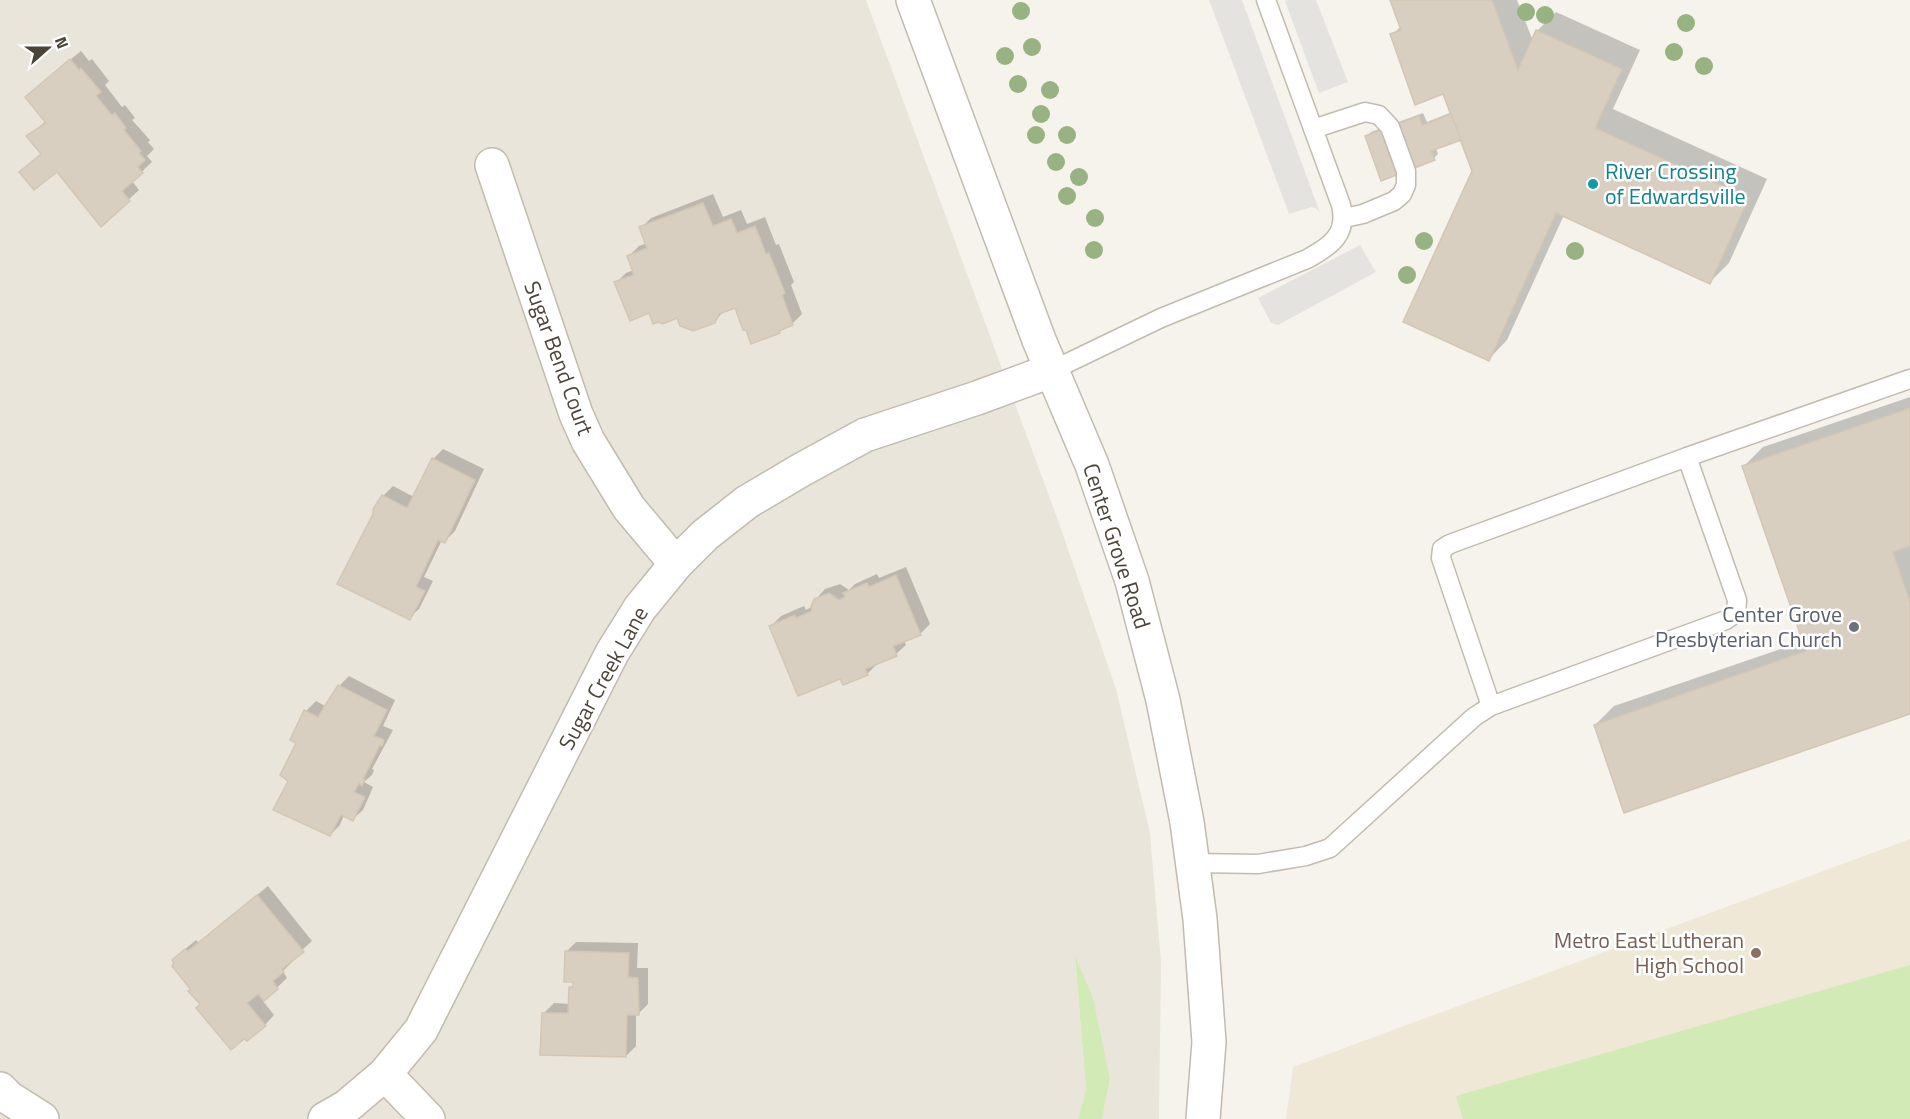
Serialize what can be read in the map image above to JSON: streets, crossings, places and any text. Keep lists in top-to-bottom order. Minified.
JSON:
{"streets":{"street":["Sugar Bend Court","Center Grove Road","Sugar Creek Lane"]},"crossings":[["Sugar Bend Court","Sugar Creek Lane"],["Center Grove Road","Sugar Creek Lane"]],"places":["River Crossing of Edwardsville","Center Grove Presbyterian Church","Metro East Lutheran High School"],"north":"right"}
